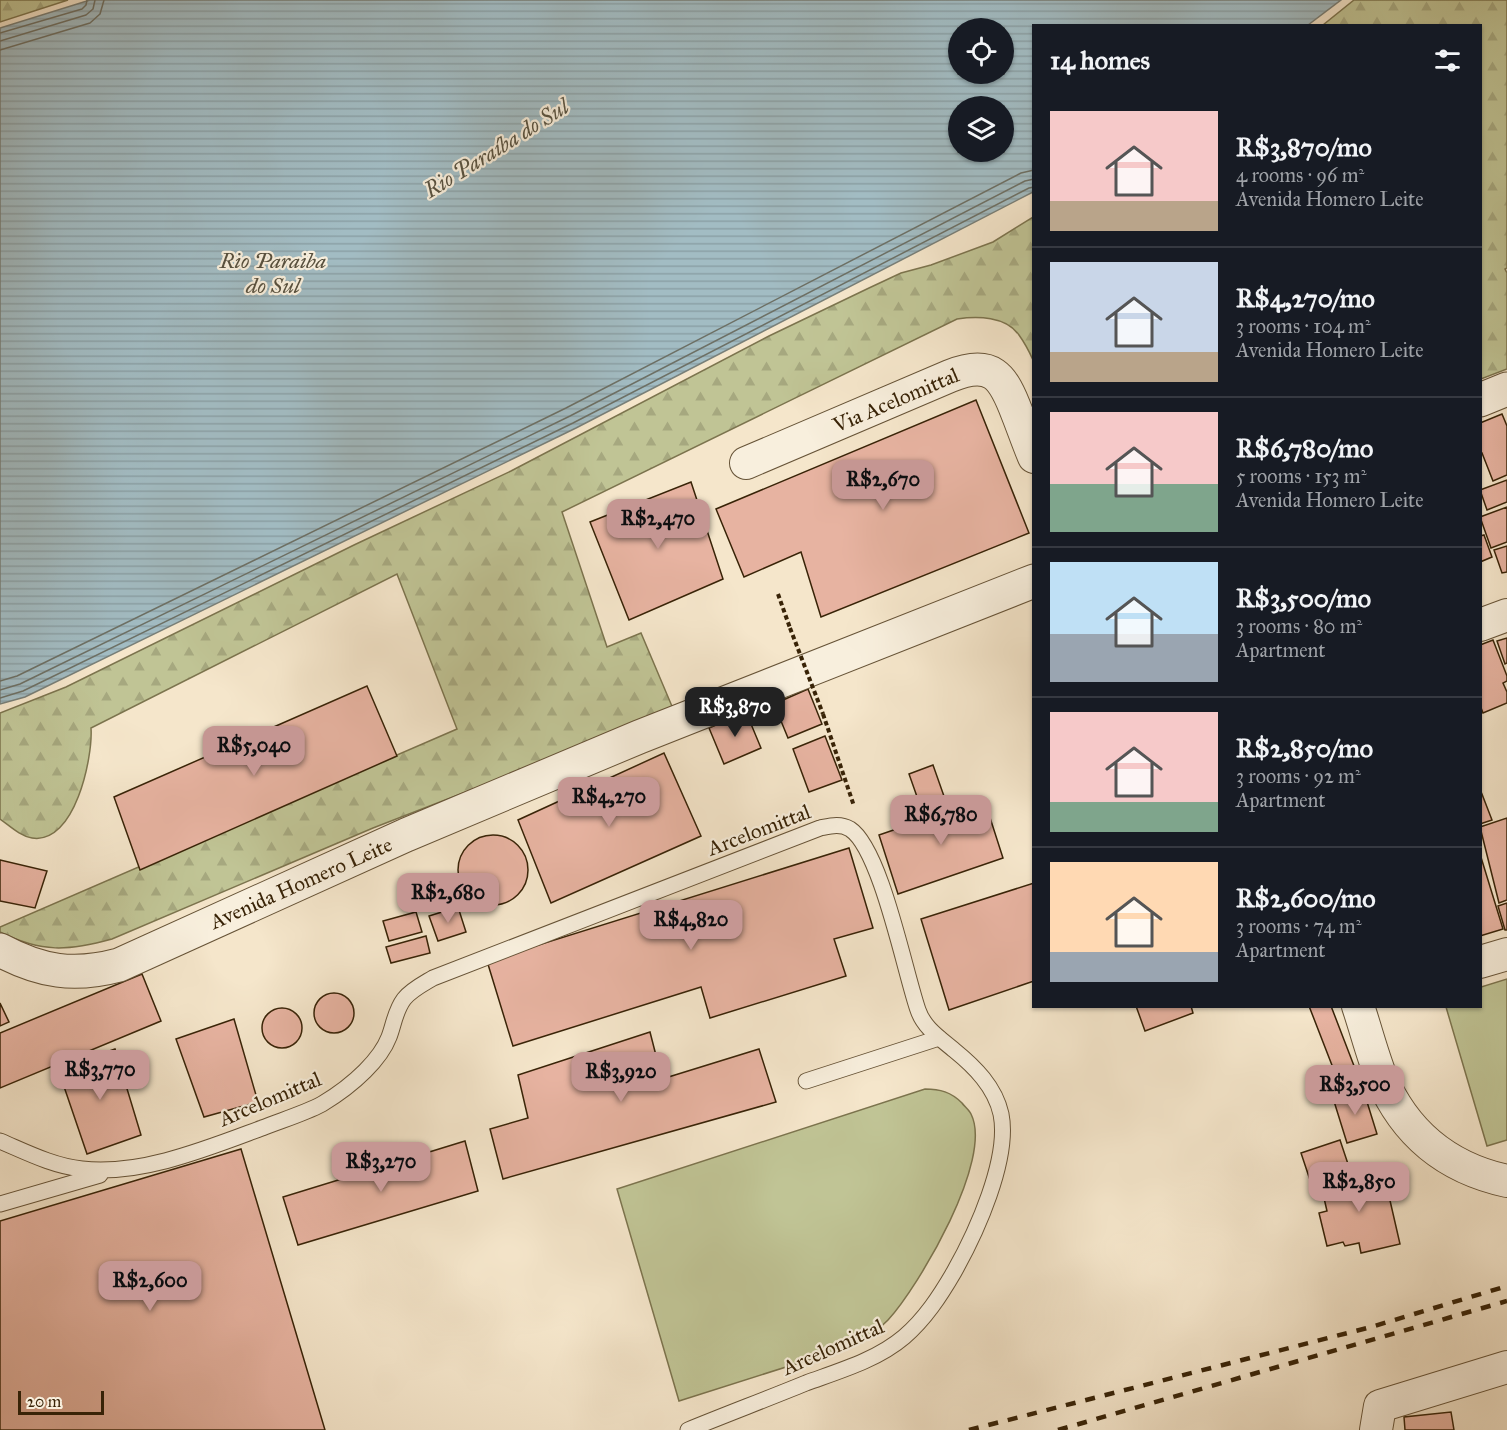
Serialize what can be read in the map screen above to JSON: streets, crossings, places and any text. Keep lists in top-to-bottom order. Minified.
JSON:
{"streets":{"street":["Via Acelomittal","Avenida Homero Leite"],"lane":["Arcelomittal"]},"water":["Rio Paraíba do Sul","Rio Paraiba do Sul"],"scale_bar":"20 m","page":{"heading":"14 homes","list":[{"name":"R$3,870/mo","note":"4 rooms · 96 m² · Avenida Homero Leite"},{"name":"R$4,270/mo","note":"3 rooms · 104 m² · Avenida Homero Leite"},{"name":"R$6,780/mo","note":"5 rooms · 153 m² · Avenida Homero Leite"},{"name":"R$3,500/mo","note":"3 rooms · 80 m² · Apartment"},{"name":"R$2,850/mo","note":"3 rooms · 92 m² · Apartment"},{"name":"R$2,600/mo","note":"3 rooms · 74 m² · Apartment"}],"price":["R$2,670","R$2,470","R$3,870","R$5,040","R$4,270","R$6,780","R$2,680","R$4,820","R$3,770","R$3,920","R$3,500","R$3,270","R$2,850","R$2,600"],"scale":"20 m"}}
